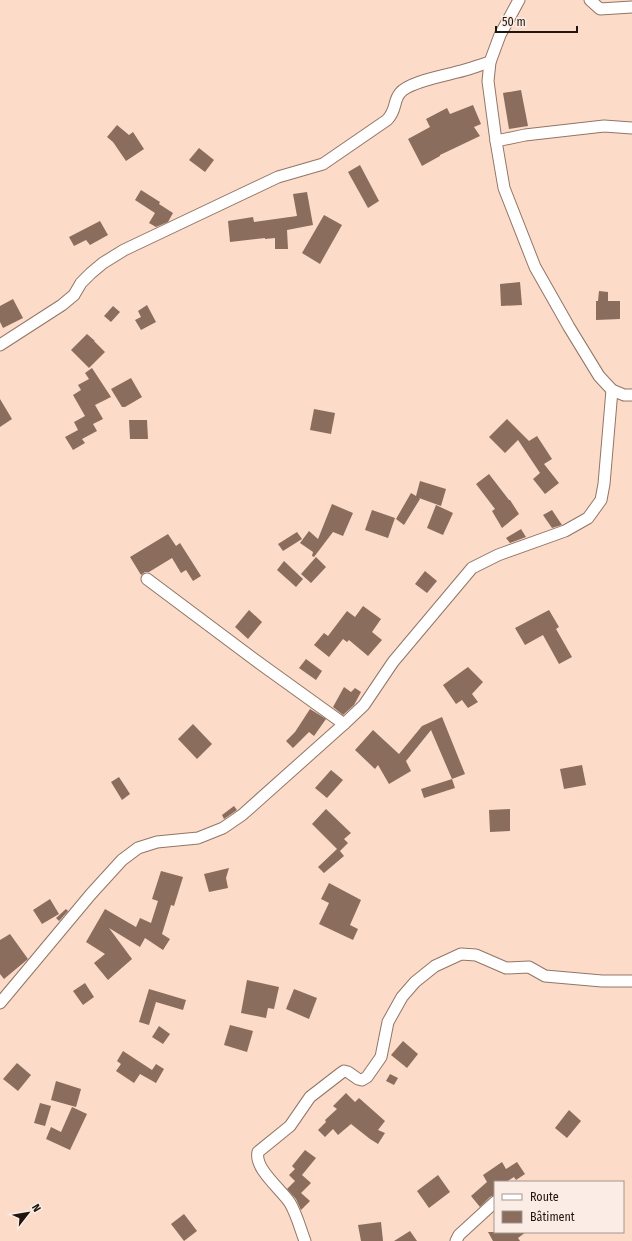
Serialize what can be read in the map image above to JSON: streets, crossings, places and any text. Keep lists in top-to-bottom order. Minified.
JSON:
{"legend":["Route","Bâtiment"],"scale_bar":"50 m","north":"top right"}
